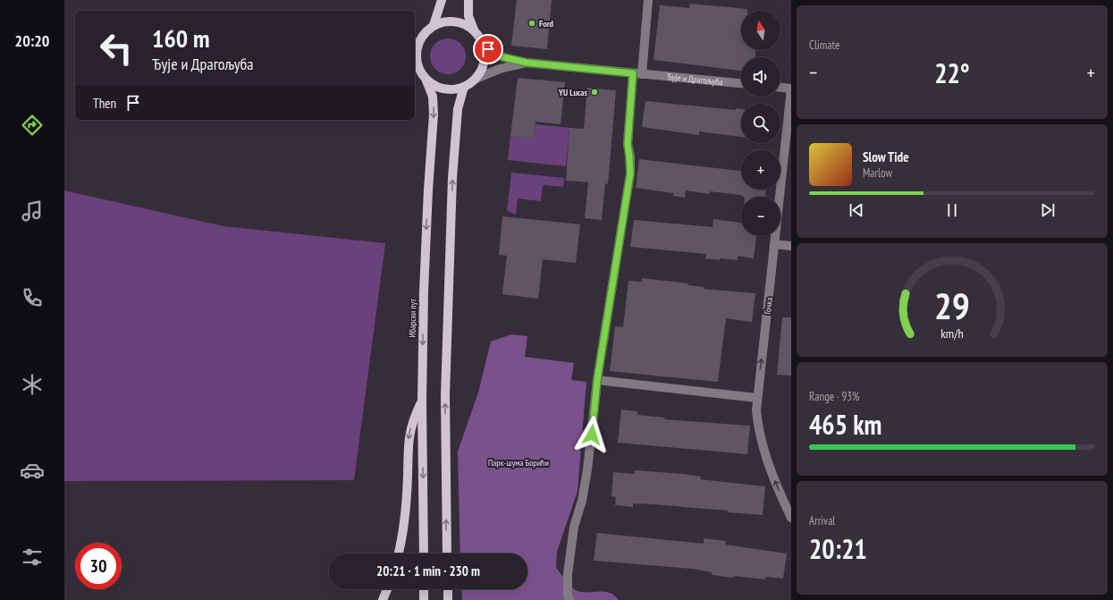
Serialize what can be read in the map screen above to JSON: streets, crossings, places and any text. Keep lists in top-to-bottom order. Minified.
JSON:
{"streets":{"main road":["Ибарски пут"],"street":["Ђује и Драгољуба","Гочка"]},"crossings":[["Ђује и Драгољуба","Ибарски пут"]],"one_way":["Гочка"],"parks":["Парк-шума Борићи"],"places":["Ford","YU Lucas"],"north":"top","page":{"tabs":"20:20","tile":["Climate",["Range · 93%","465 km"],["Arrival","20:21"]],"map_buttons":["+","−"],"turn":["160 m","Ђује и Драгољуба"],"heat":["−","22°","+"],"then":"Then","song":["Slow Tide","Marlow"],"limit":"30","trip":"20:21 · 1 min · 230 m","gauge":["29","km/h"]}}
